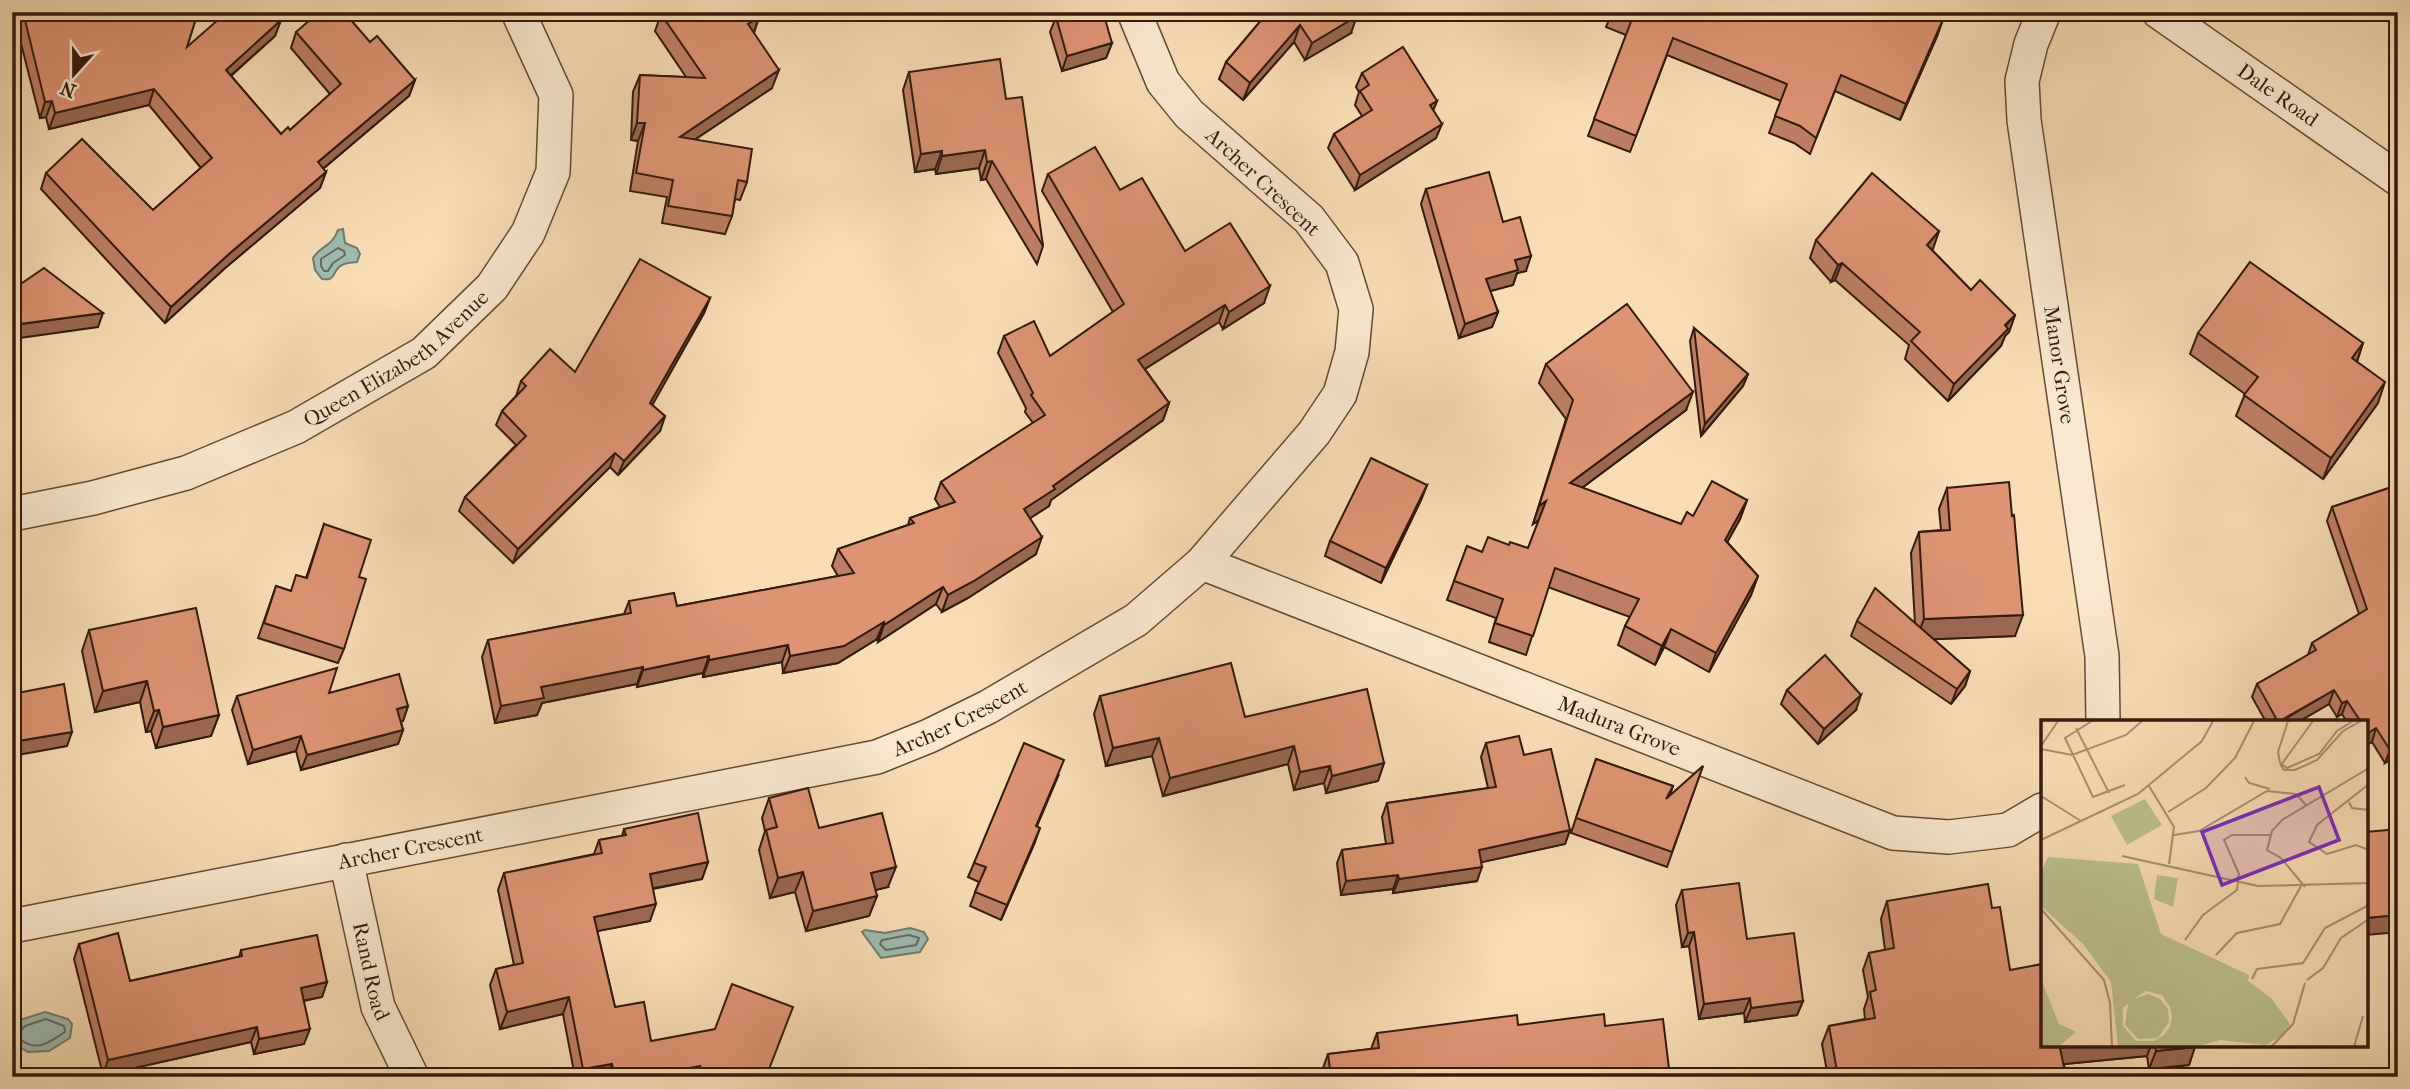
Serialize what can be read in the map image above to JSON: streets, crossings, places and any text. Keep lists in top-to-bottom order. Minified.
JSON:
{"streets":{"street":["Dale Road","Archer Crescent","Queen Elizabeth Avenue","Manor Grove","Madura Grove","Rand Road"]},"crossings":[["Archer Crescent","Madura Grove"],["Archer Crescent","Rand Road"]],"north":"bottom"}
